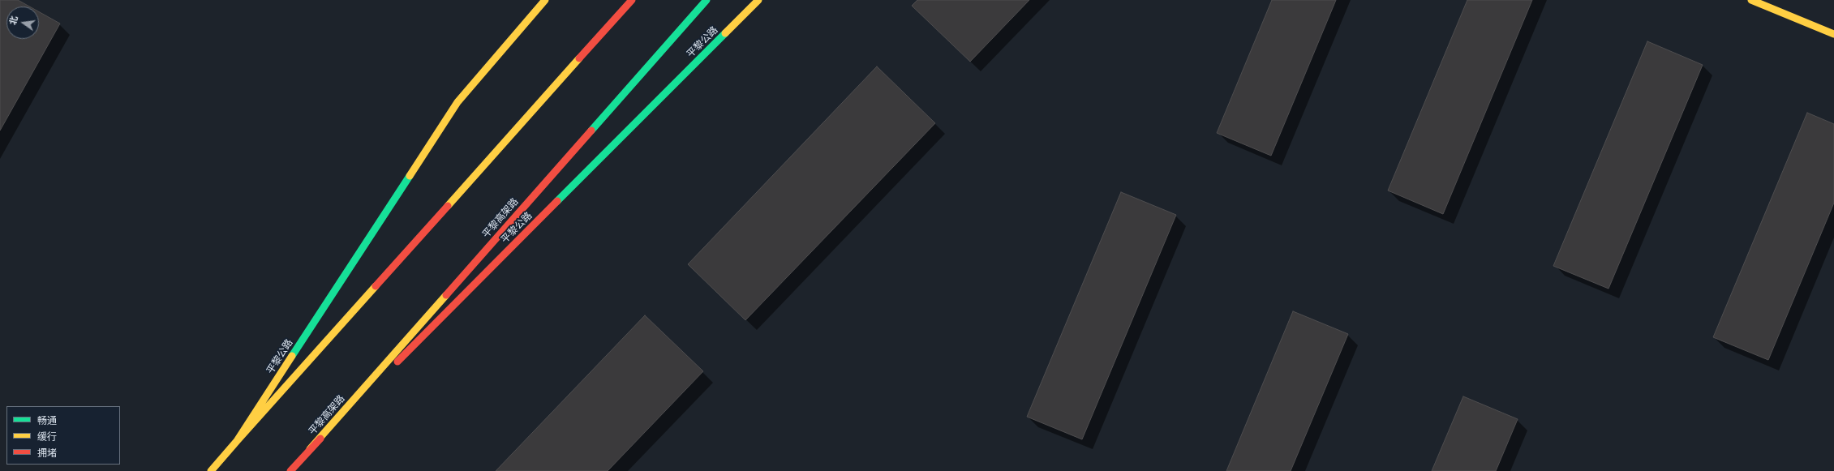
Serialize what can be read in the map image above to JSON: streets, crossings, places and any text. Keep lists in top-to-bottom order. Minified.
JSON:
{"streets":{"main road":["平黎公路","平黎高架路"]},"crossings":[["平黎公路","平黎高架路"]],"legend":["畅通","缓行","拥堵"],"north":"left"}
